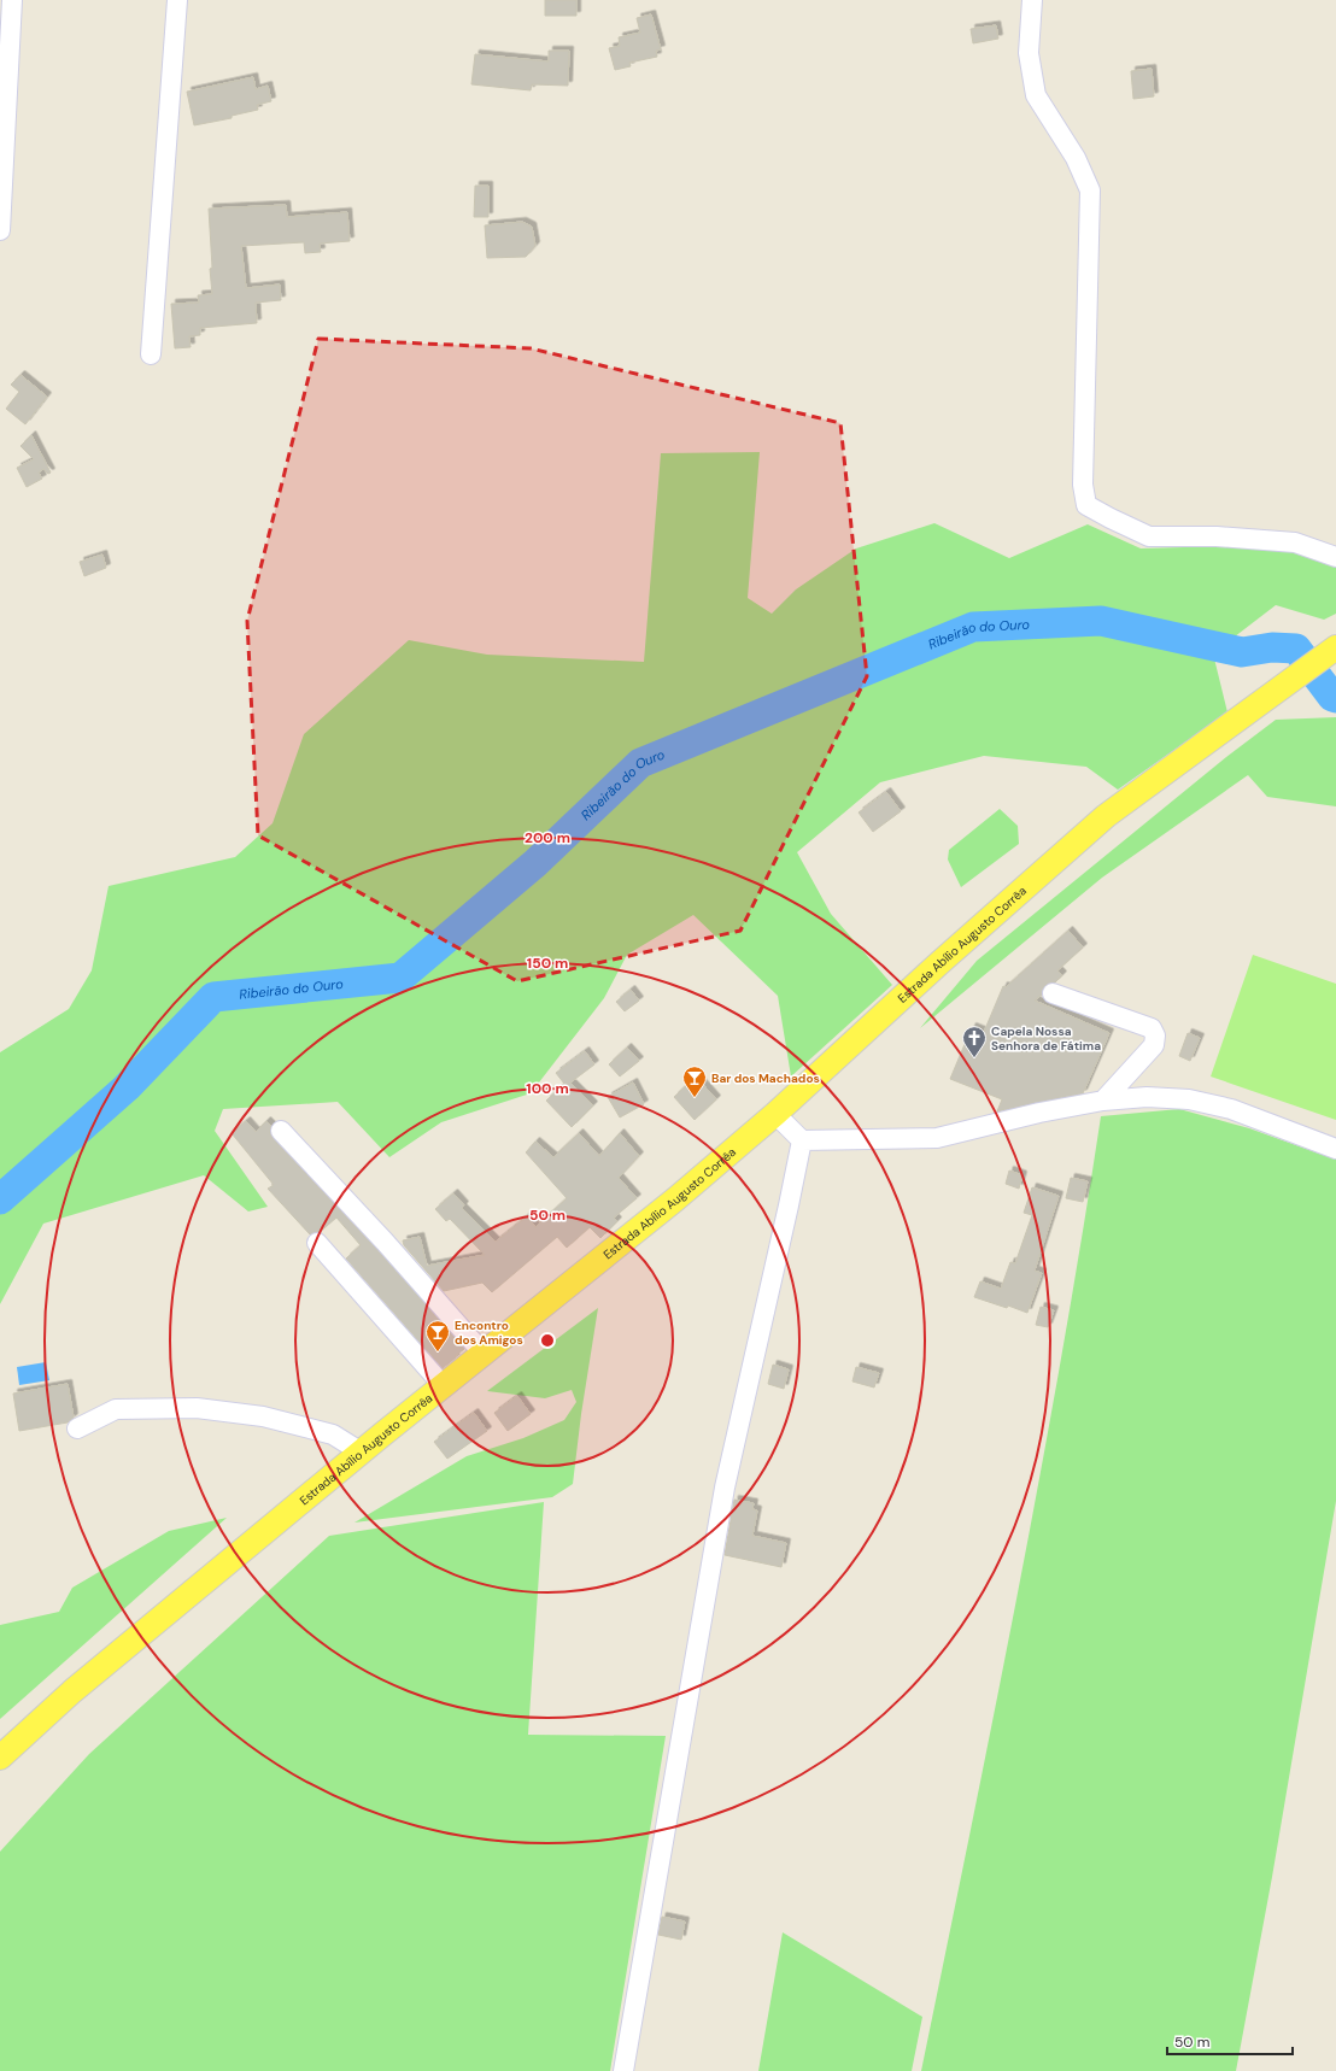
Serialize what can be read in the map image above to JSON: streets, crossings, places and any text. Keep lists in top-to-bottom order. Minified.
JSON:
{"streets":{"main road":["Estrada Abílio Augusto Corrêa"]},"water":["Ribeirão do Ouro"],"places":{"church":["Capela Nossa Senhora de Fátima"],"bar":["Bar dos Machados","Encontro dos Amigos"]},"scale_bar":"50 m","rings":["200 m","150 m","100 m","50 m"]}
